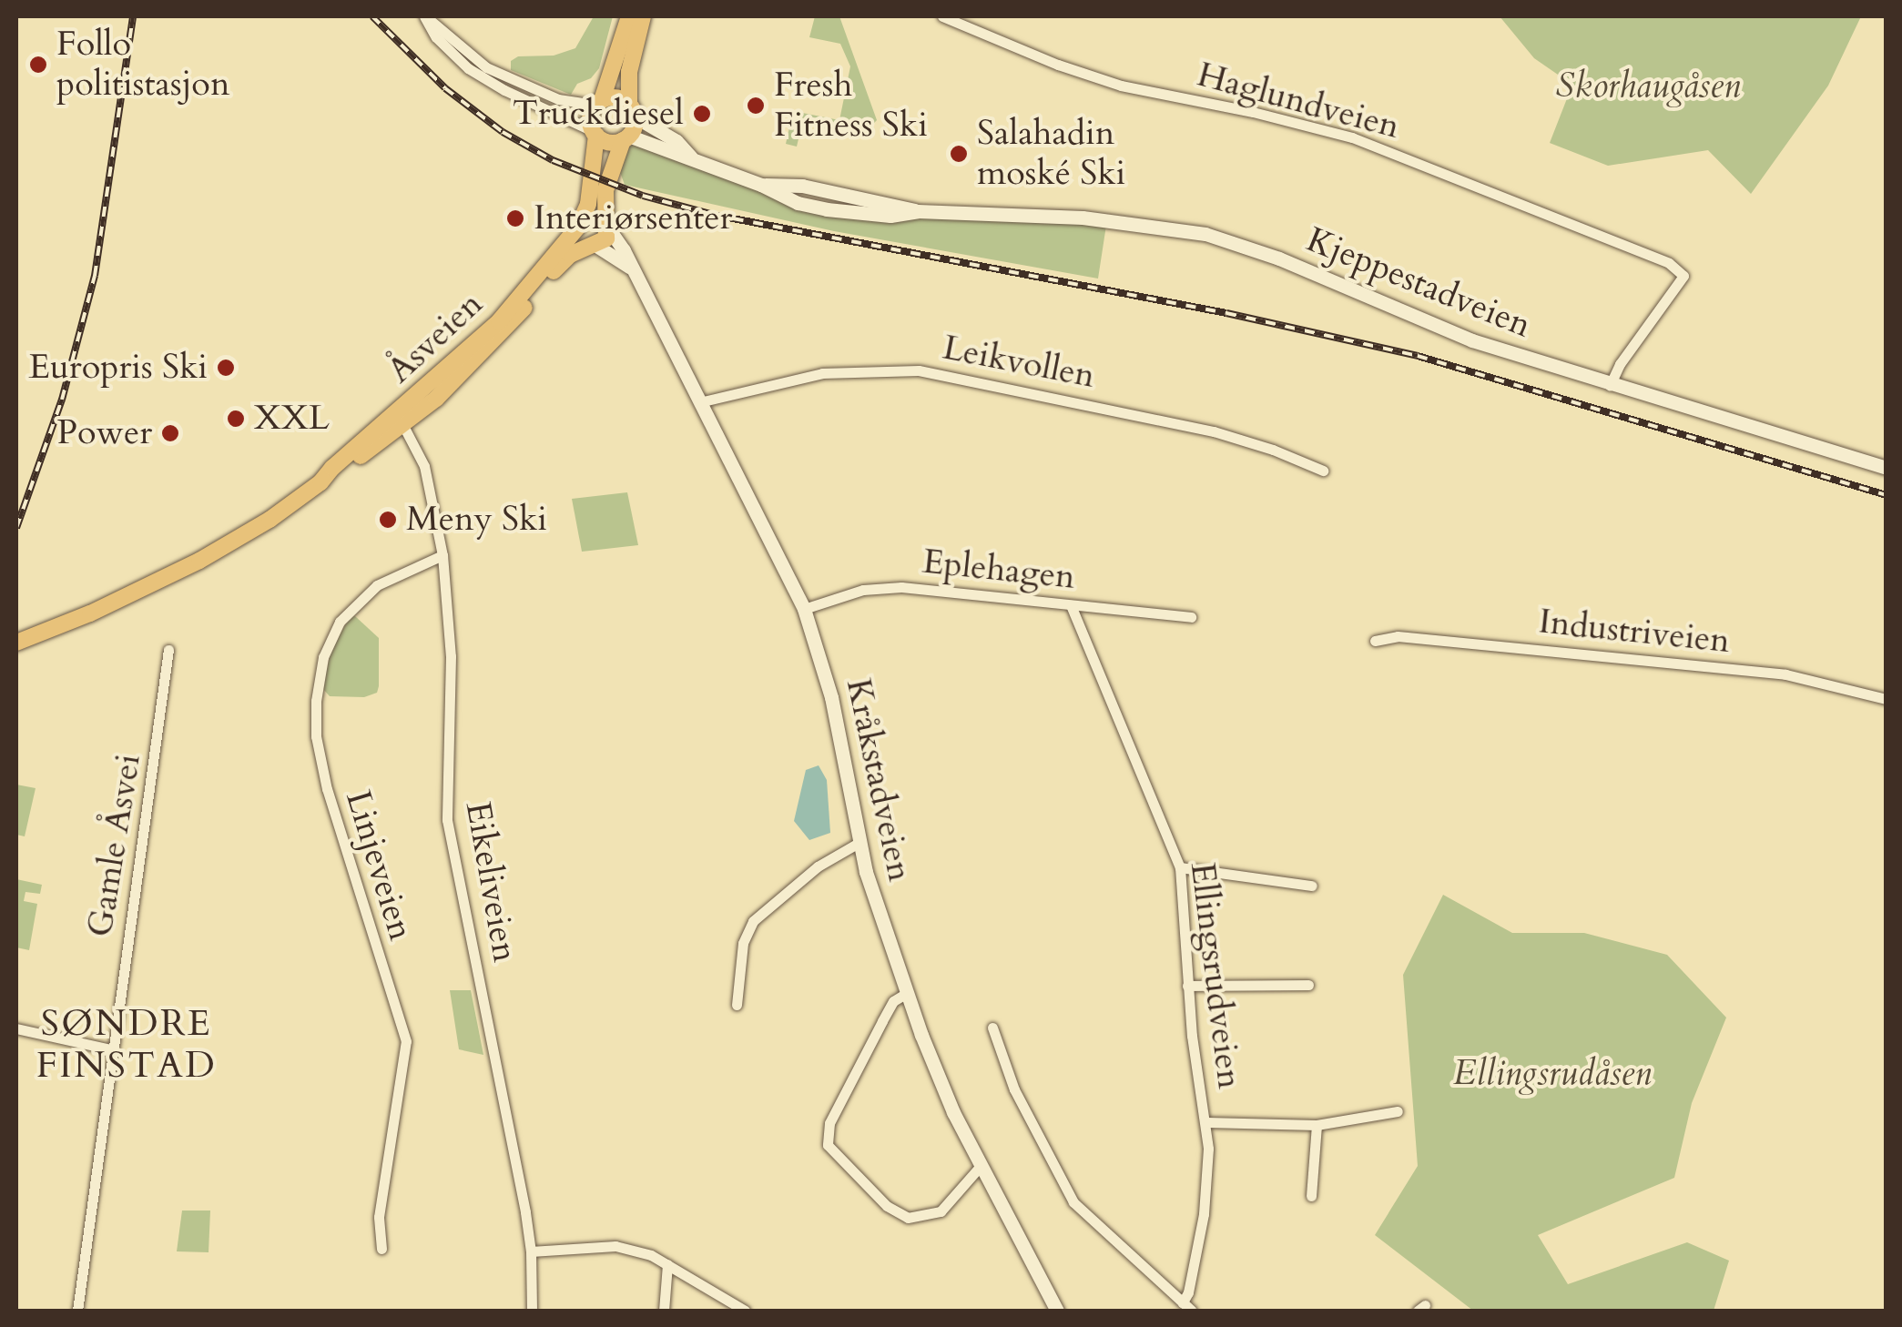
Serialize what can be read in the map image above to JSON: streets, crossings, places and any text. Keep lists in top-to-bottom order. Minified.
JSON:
{"streets":{"main road":["Kjeppestadveien","Åsveien","Kråkstadveien"],"street":["Haglundveien","Leikvollen","Eplehagen","Industriveien","Gamle Åsvei","Linjeveien","Eikeliveien","Ellingsrudveien"]},"crossings":[["Haglundveien","Kjeppestadveien"],["Åsveien","Kråkstadveien"],["Åsveien","Eikeliveien"],["Leikvollen","Kråkstadveien"],["Eplehagen","Kråkstadveien"],["Eplehagen","Ellingsrudveien"],["Linjeveien","Eikeliveien"]],"districts":["SØNDRE FINSTAD"],"parks":["Skorhaugåsen","Ellingsrudåsen"],"places":["Follo politistasjon","Fresh Fitness Ski","Truckdiesel","Salahadin moské Ski","Interiørsenter","Europris Ski","XXL","Power","Meny Ski"]}
